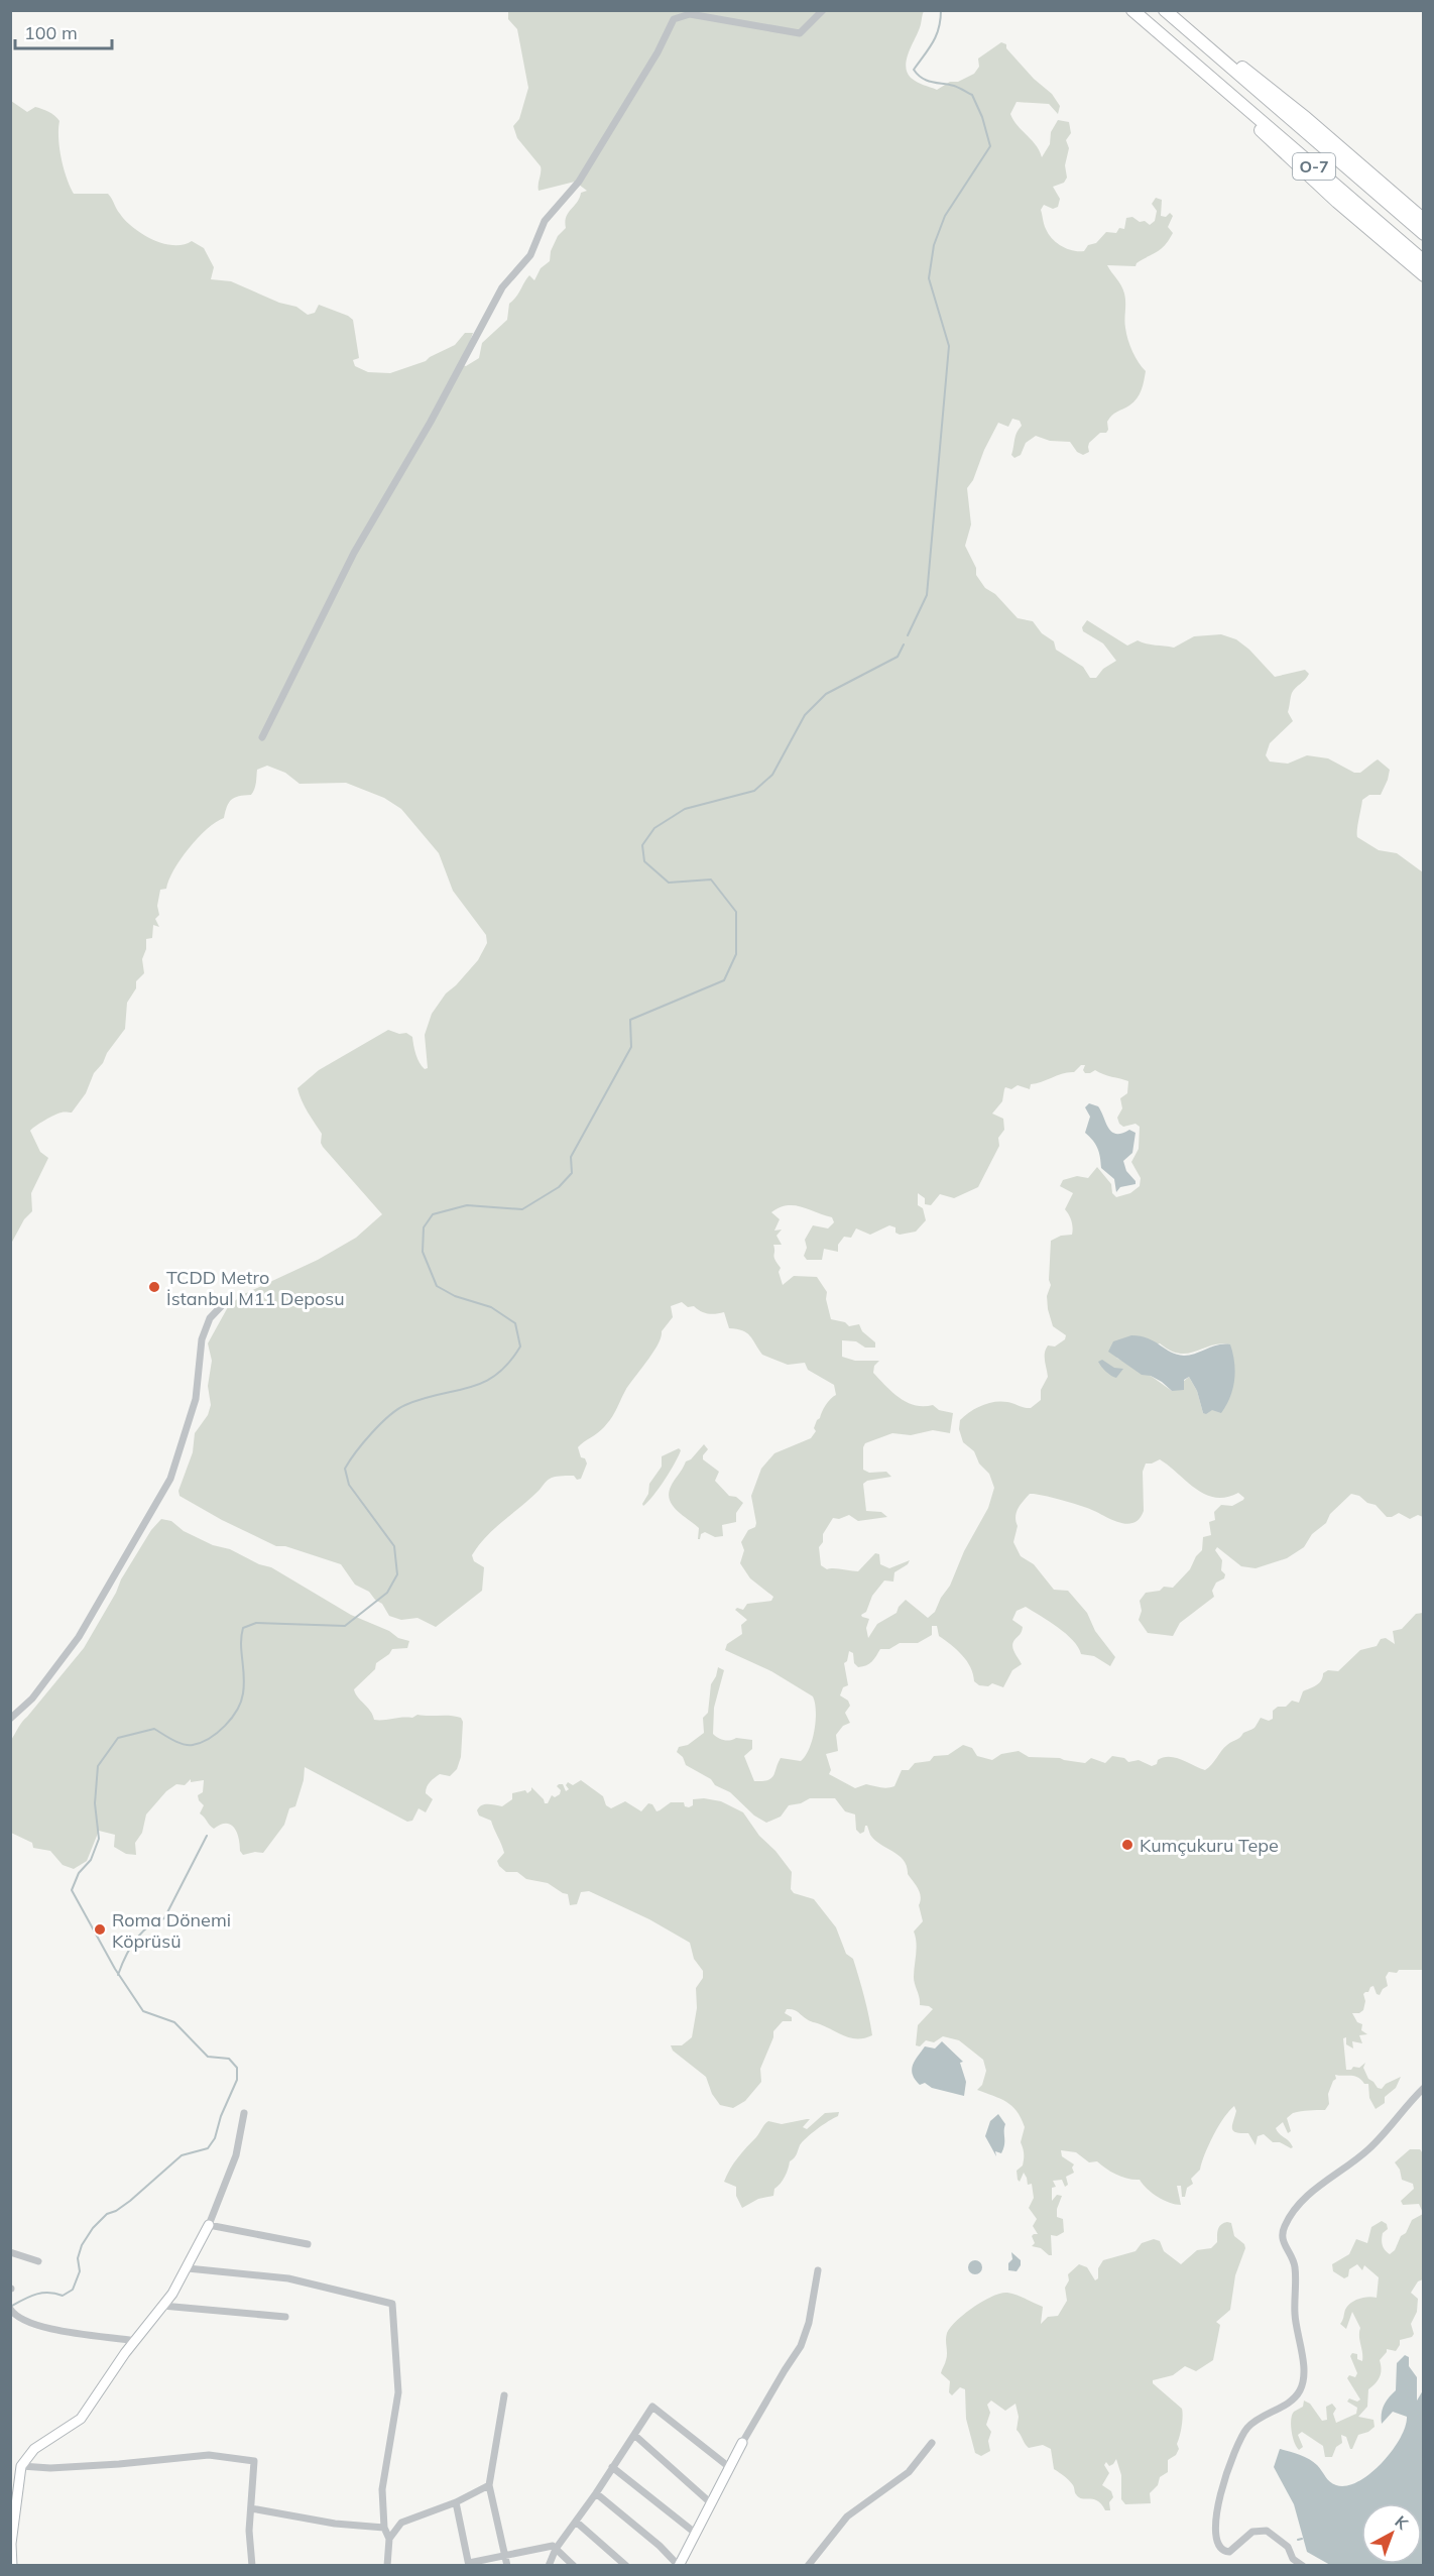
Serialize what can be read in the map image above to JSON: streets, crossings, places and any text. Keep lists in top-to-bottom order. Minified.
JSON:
{"streets":{"highway":["O-7"]},"places":["TCDD Metro İstanbul M11 Deposu","Kumçukuru Tepe","Roma Dönemi Köprüsü"],"scale_bar":"100 m","north":"top right"}
